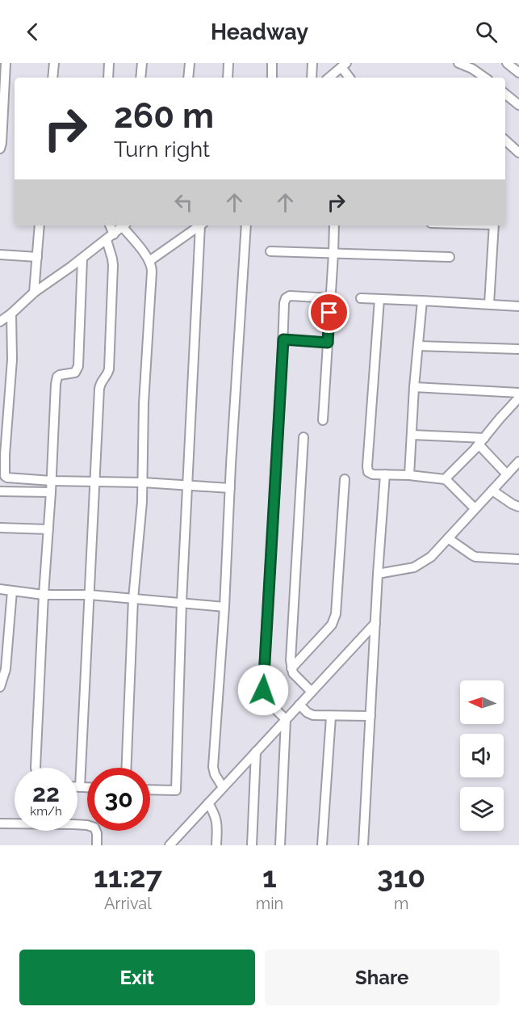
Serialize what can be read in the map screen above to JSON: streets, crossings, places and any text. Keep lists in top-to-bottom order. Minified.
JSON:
{"north":"left","page":{"header":"Headway","turn":["260 m","Turn right"],"speed":"22 km/h","limit":"30","eta":["11:27","Arrival","1","min","310","m"],"buttons":["Exit","Share"]}}
